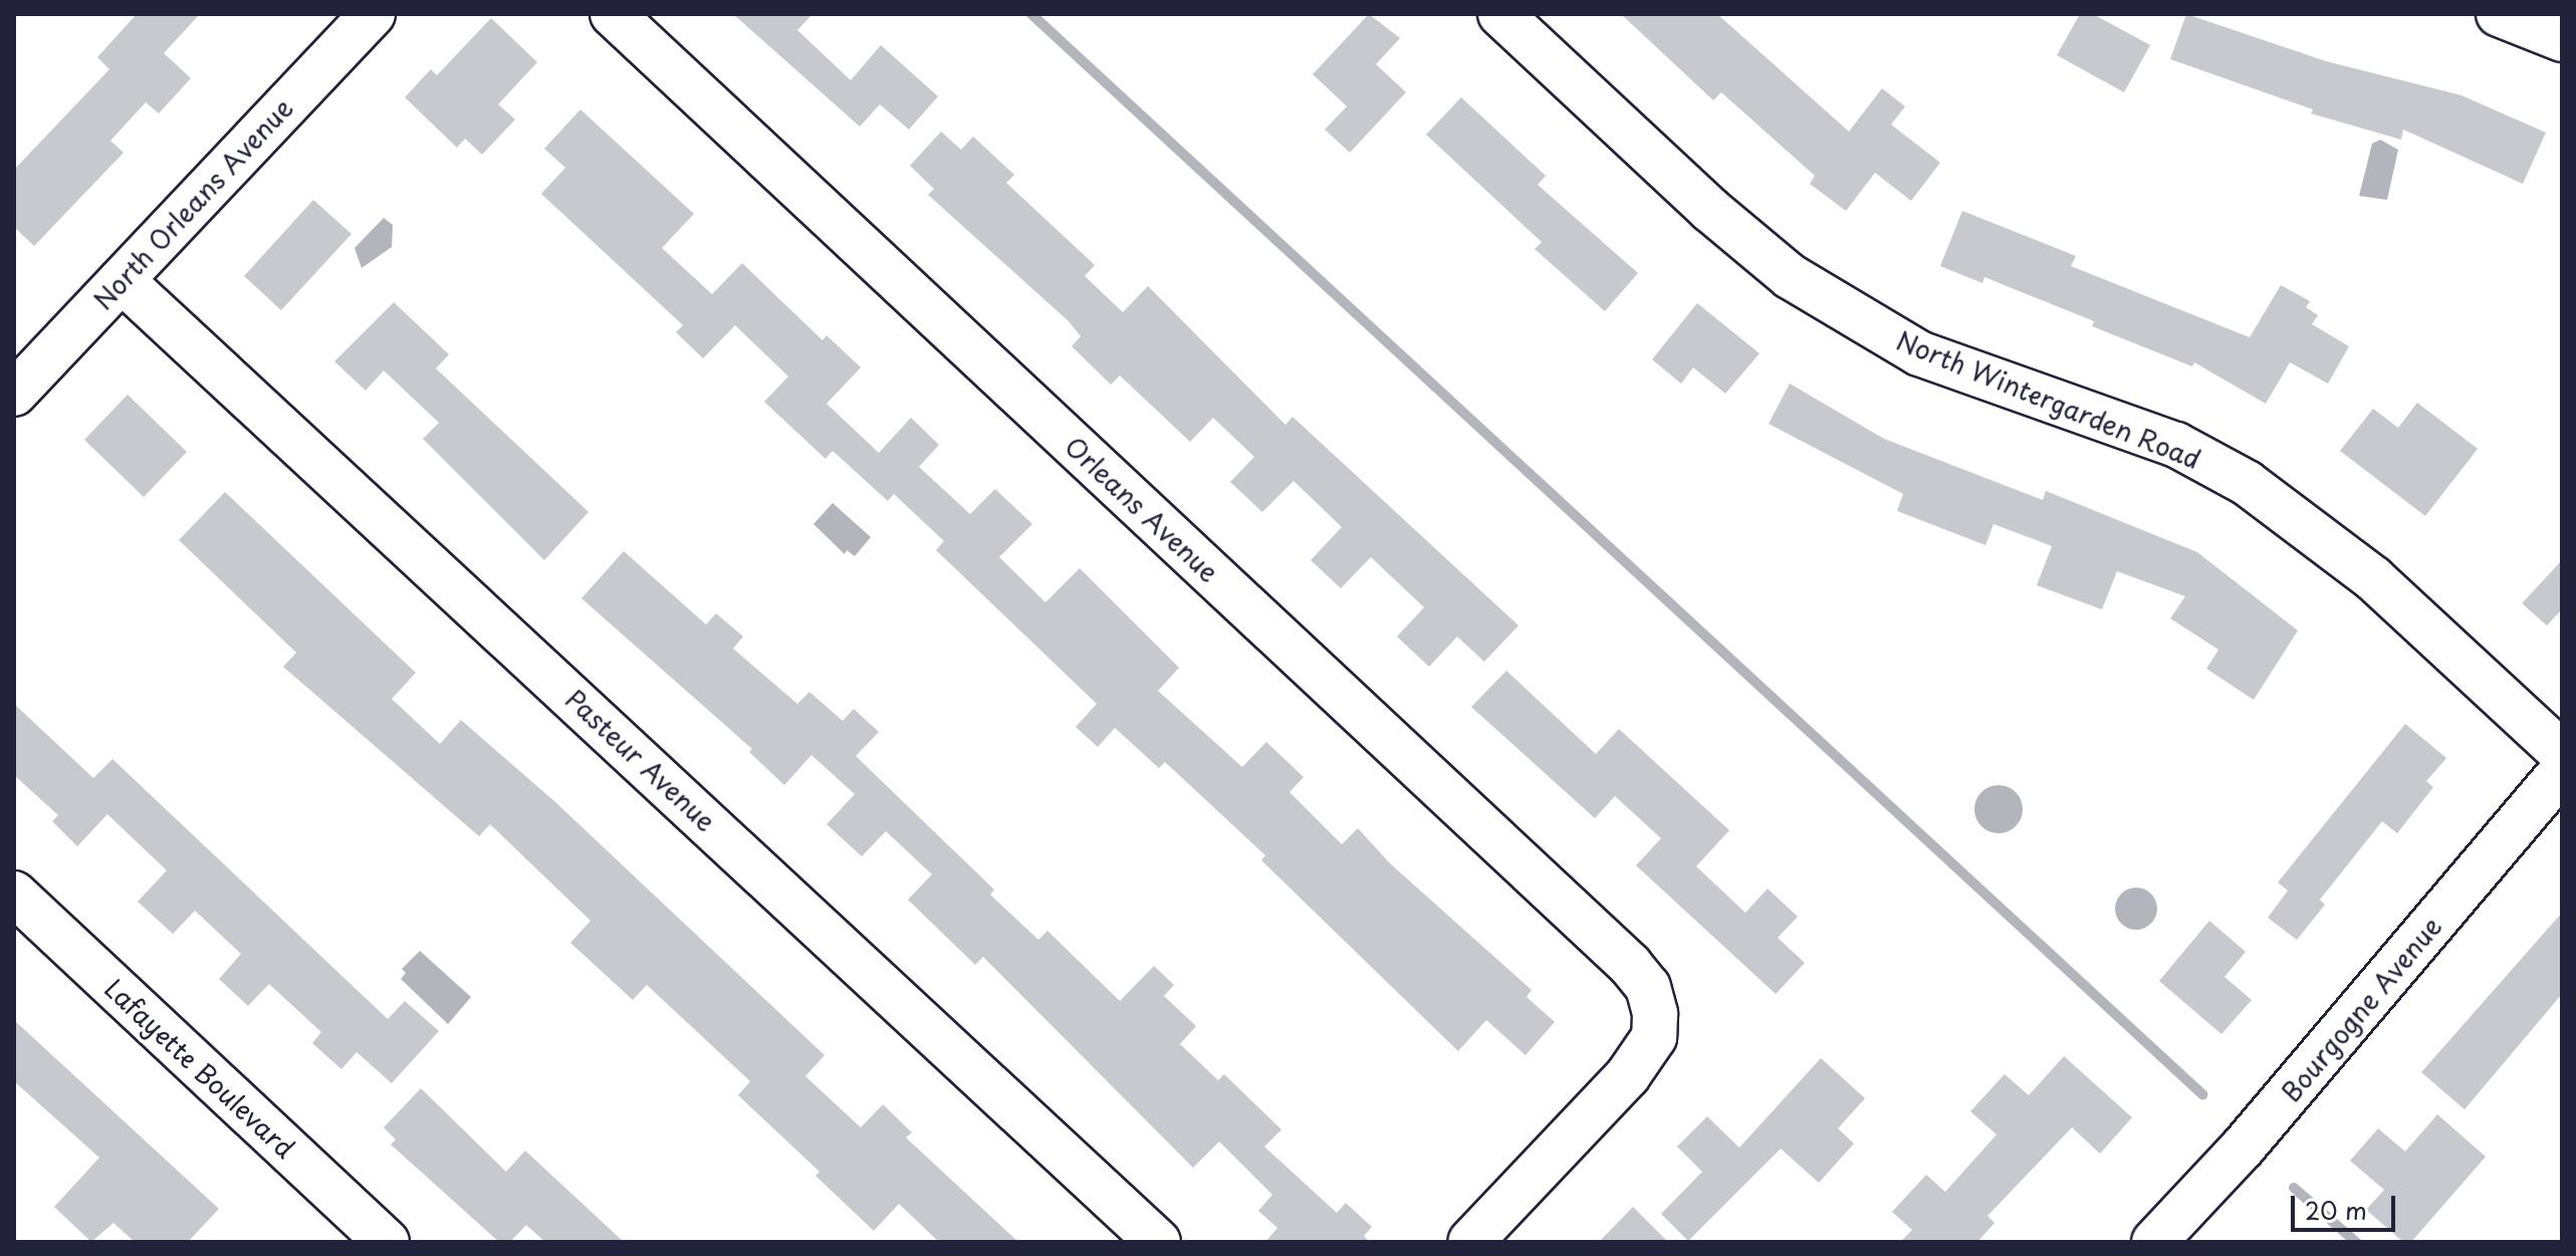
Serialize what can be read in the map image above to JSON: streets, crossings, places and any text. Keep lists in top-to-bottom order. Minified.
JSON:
{"streets":{"street":["North Orleans Avenue","North Wintergarden Road","Orleans Avenue","Pasteur Avenue","Bourgogne Avenue","Lafayette Boulevard"]},"crossings":[["North Orleans Avenue","Pasteur Avenue"]],"scale_bar":"20 m"}
